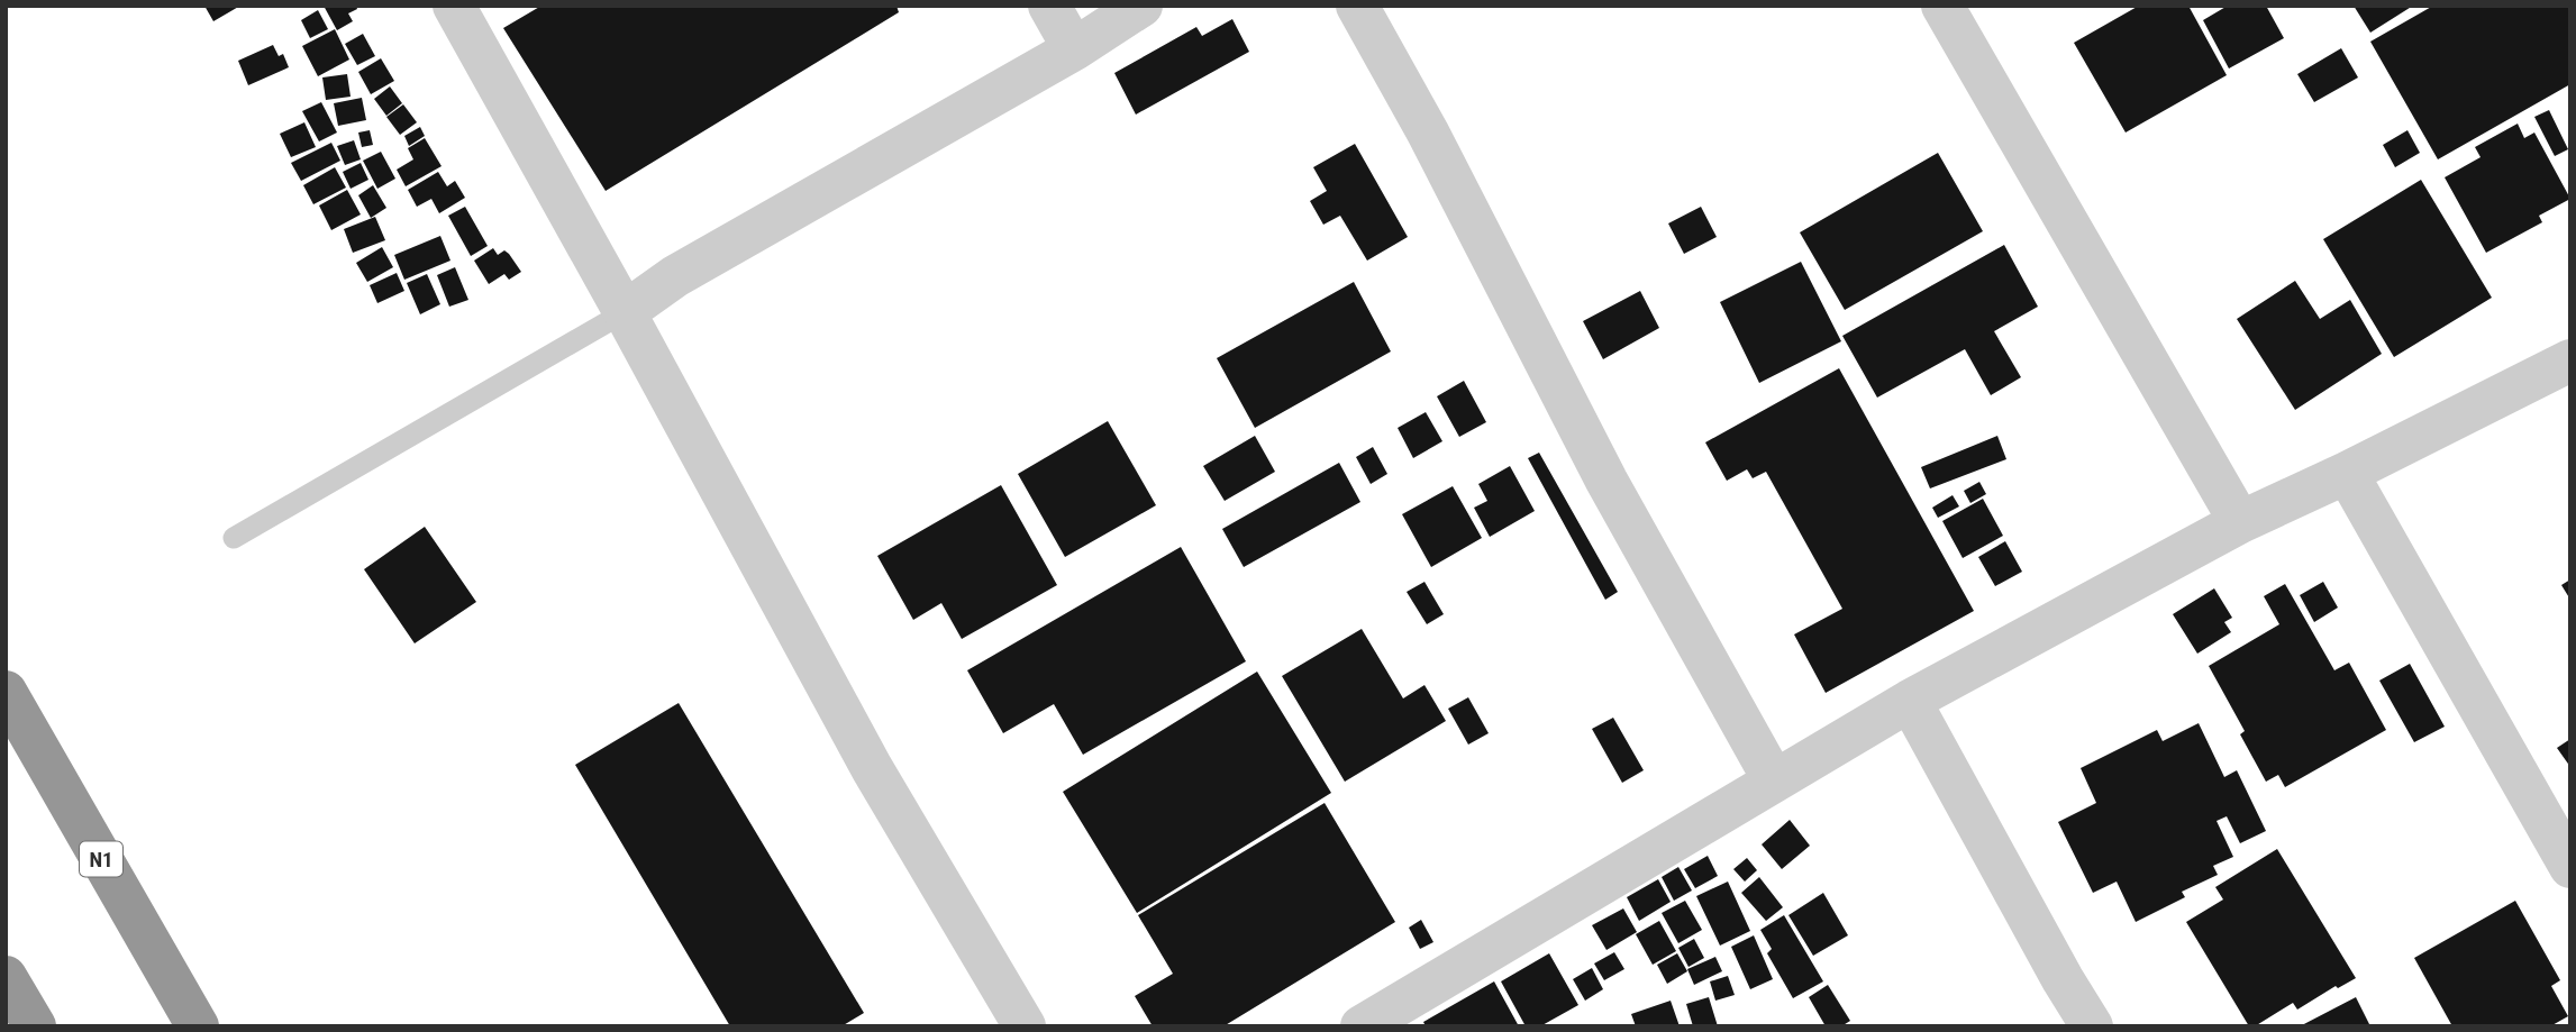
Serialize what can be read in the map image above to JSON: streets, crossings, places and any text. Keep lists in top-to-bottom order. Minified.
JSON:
{"streets":{"highway":["N1"]}}
